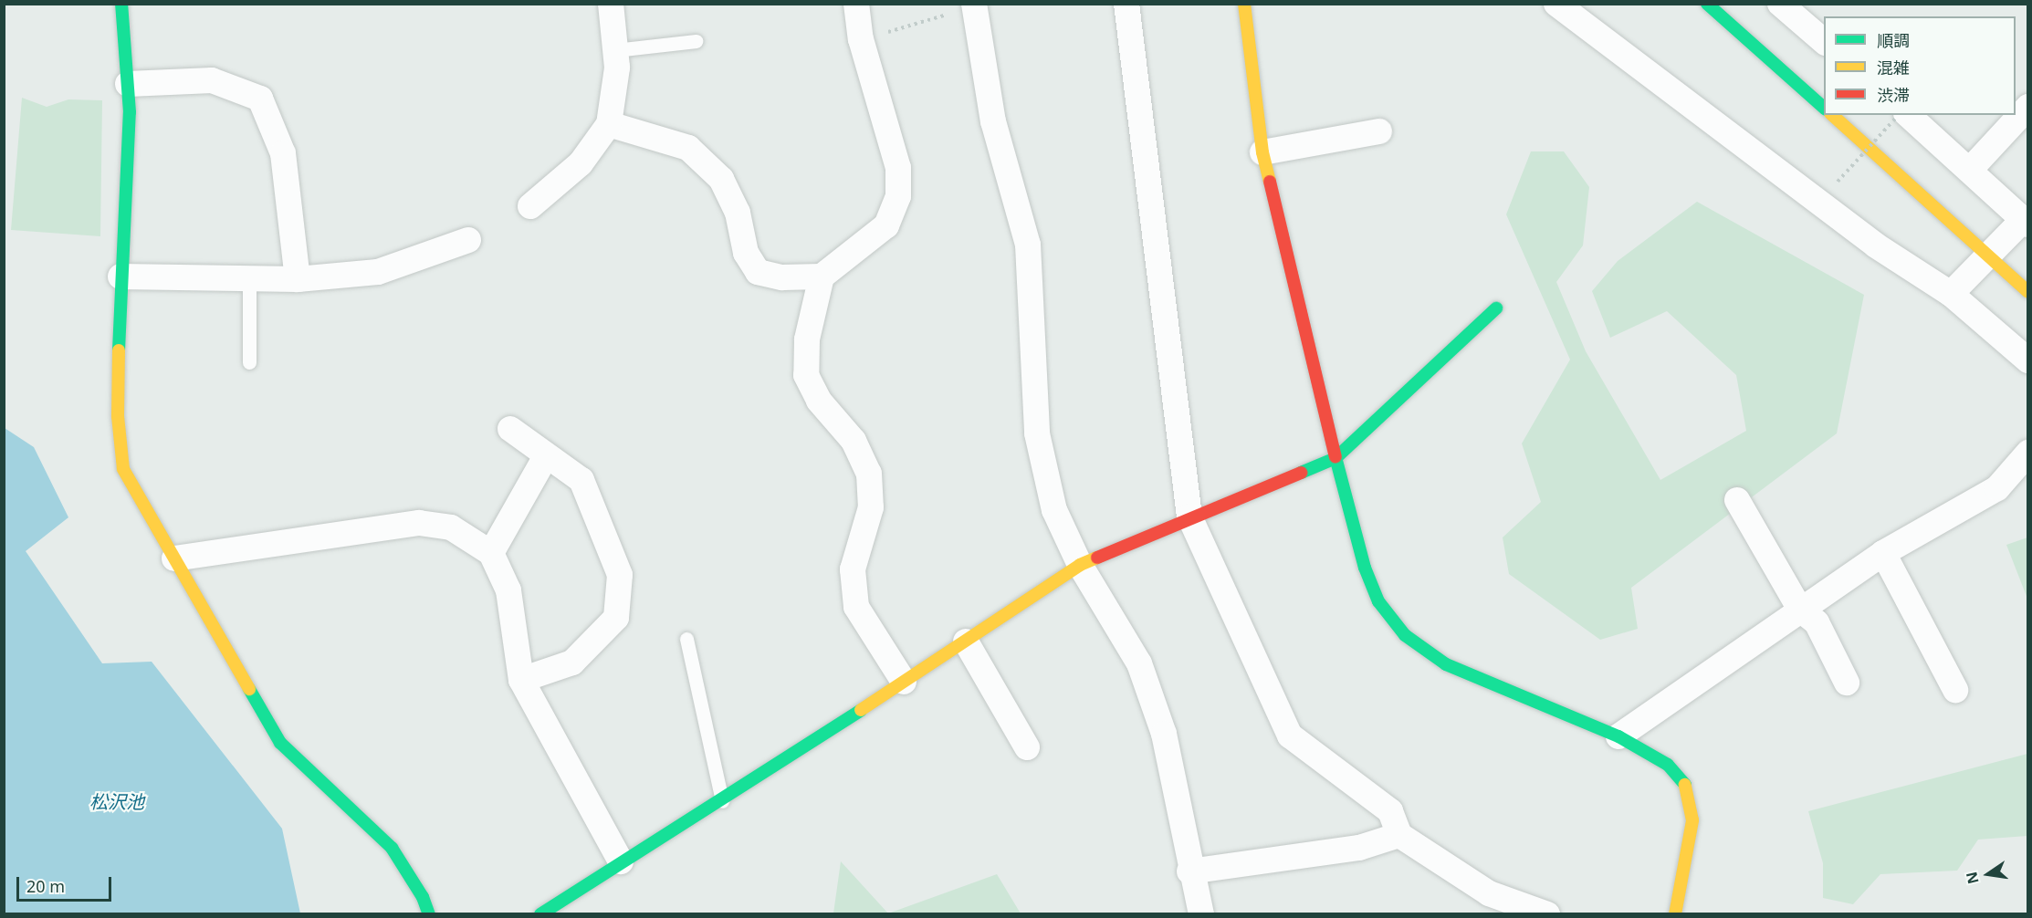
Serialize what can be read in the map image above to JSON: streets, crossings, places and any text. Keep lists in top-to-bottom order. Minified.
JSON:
{"water":["松沢池"],"legend":["順調","混雑","渋滞"],"scale_bar":"20 m","north":"left"}
